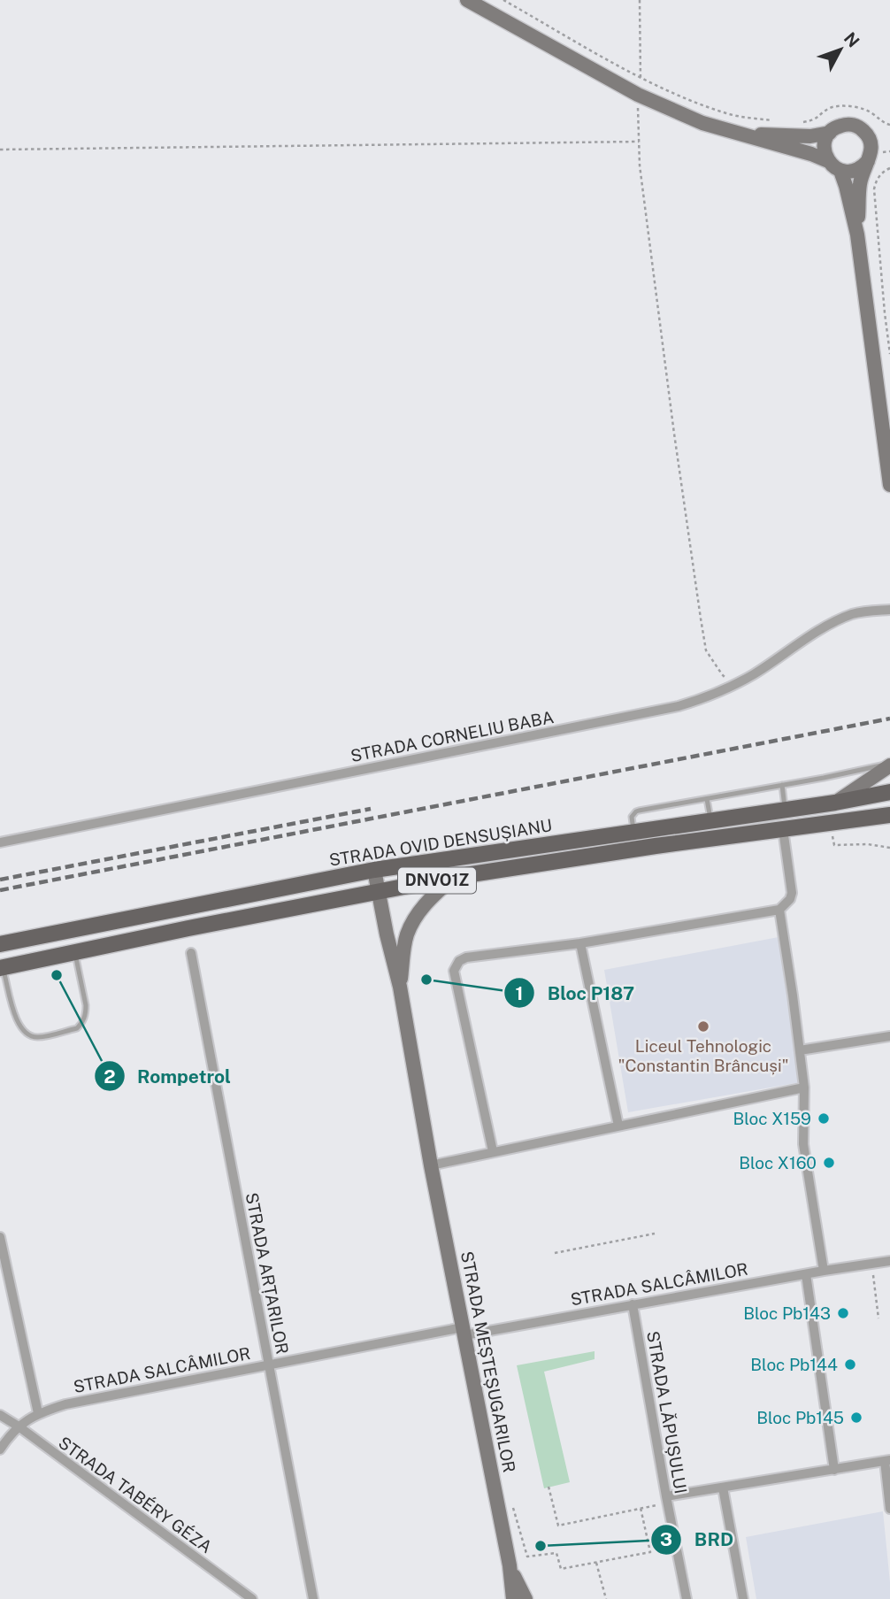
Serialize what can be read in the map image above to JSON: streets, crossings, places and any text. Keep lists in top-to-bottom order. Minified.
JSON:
{"streets":{"main road":["STRADA OVID DENSUȘIANU","DNVO1Z","STRADA MEȘTEȘUGARILOR"],"street":["STRADA CORNELIU BABA","STRADA ARȚARILOR","STRADA SALCÂMILOR","STRADA LĂPUȘULUI","STRADA TABÉRY GÉZA"]},"crossings":[["STRADA OVID DENSUȘIANU","STRADA MEȘTEȘUGARILOR"],["STRADA ARȚARILOR","STRADA SALCÂMILOR"],["STRADA SALCÂMILOR","STRADA MEȘTEȘUGARILOR"],["STRADA SALCÂMILOR","STRADA LĂPUȘULUI"],["STRADA SALCÂMILOR","STRADA TABÉRY GÉZA"]],"places":["Rompetrol","Bloc P187","Liceul Tehnologic \"Constantin Brâncuși\"","Bloc X159","Bloc X160","Bloc Pb143","Bloc Pb144","Bloc Pb145","BRD"],"north":"top right"}
